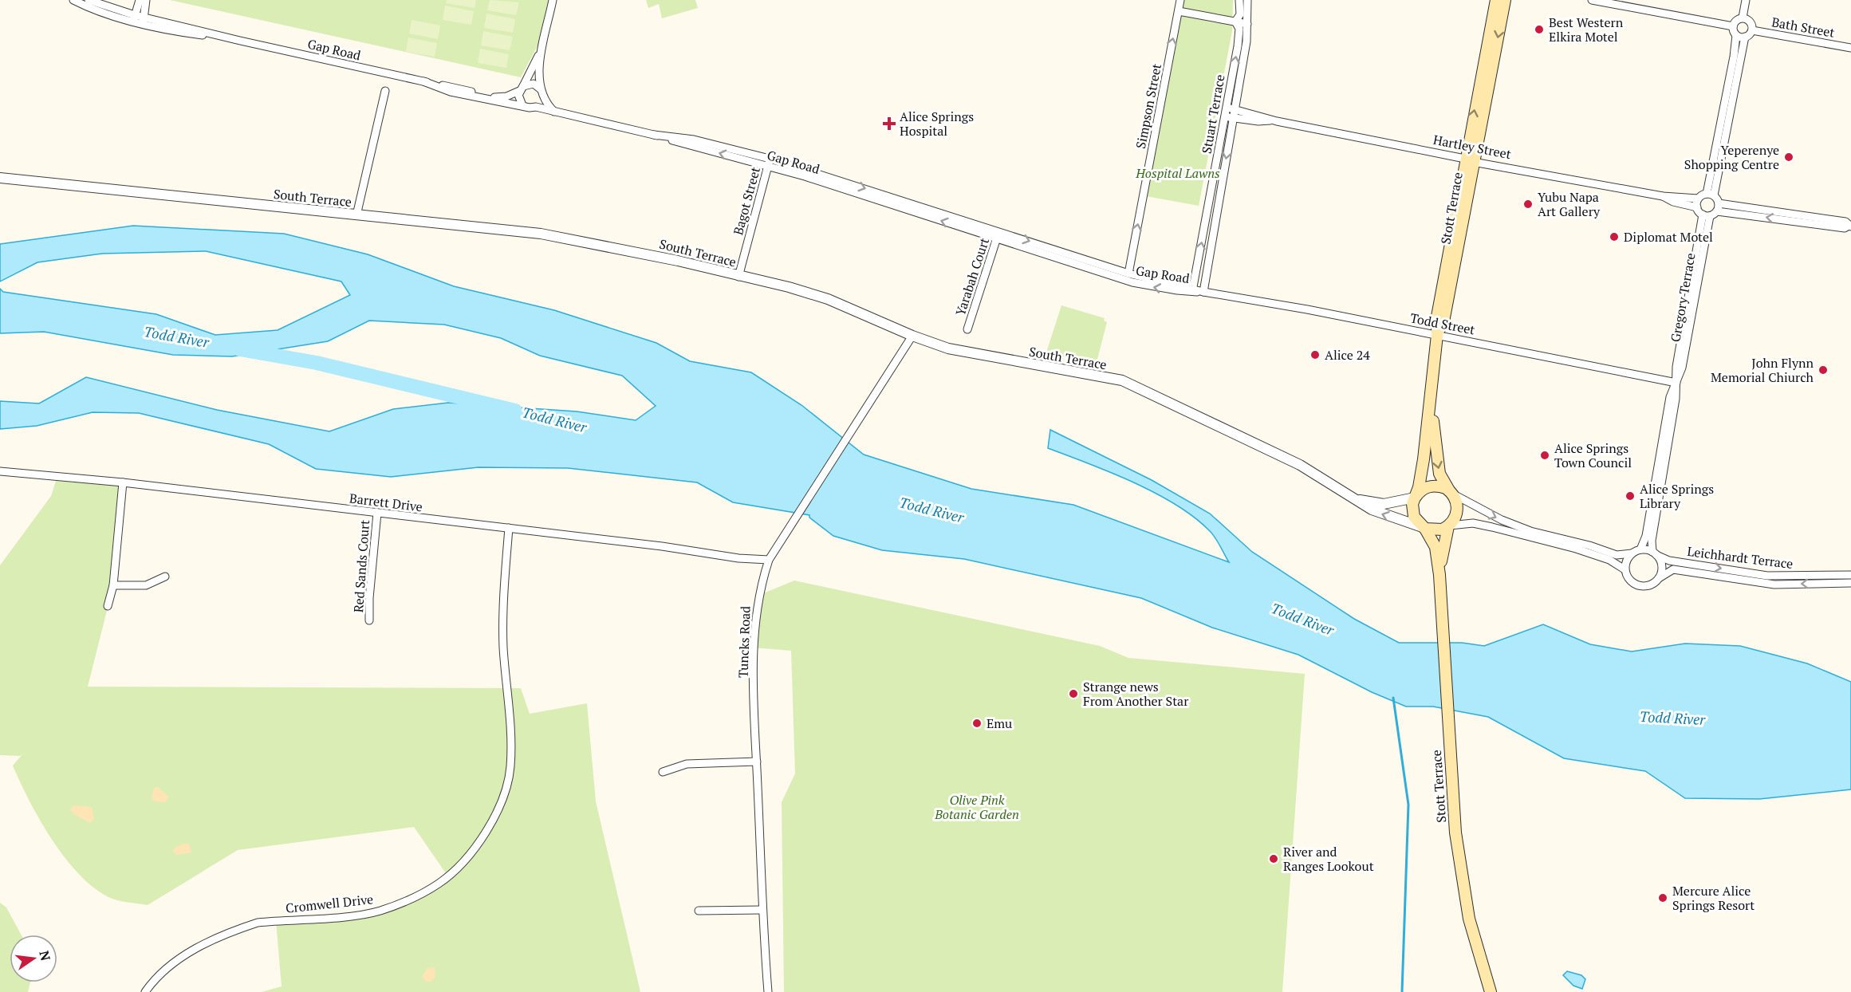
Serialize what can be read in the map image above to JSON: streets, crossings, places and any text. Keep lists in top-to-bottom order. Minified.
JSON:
{"streets":{"main road":["Stott Terrace"],"street":["Bath Street","Gap Road","Simpson Street","Stuart Terrace","Hartley Street","South Terrace","Bagot Street","Yarabah Court","Gregory Terrace","Todd Street","Barrett Drive","Leichhardt Terrace","Red Sands Court","Tuncks Road","Cromwell Drive"]},"crossings":[["Gap Road","Simpson Street"],["Gap Road","Stuart Terrace"],["Gap Road","Bagot Street"],["Gap Road","Yarabah Court"],["Gap Road","Todd Street"],["Stuart Terrace","Hartley Street"],["Stuart Terrace","Todd Street"],["Hartley Street","Stott Terrace"],["South Terrace","Bagot Street"],["South Terrace","Stott Terrace"],["South Terrace","Tuncks Road"],["Stott Terrace","Todd Street"],["Gregory Terrace","Todd Street"],["Gregory Terrace","Leichhardt Terrace"],["Barrett Drive","Red Sands Court"],["Barrett Drive","Tuncks Road"],["Barrett Drive","Cromwell Drive"]],"one_way":["Simpson Street"],"water":["Todd River"],"parks":["Hospital Lawns","Olive Pink Botanic Garden"],"places":{"other":["Best Western Elkira Motel","Yeperenye Shopping Centre","Yubu Napa Art Gallery","Diplomat Motel","Alice 24","John Flynn Memorial Chiurch","Alice Springs Town Council","Alice Springs Library","Strange news From Another Star","Emu","River and Ranges Lookout","Mercure Alice Springs Resort"],"health":["Alice Springs Hospital"]},"north":"right"}
